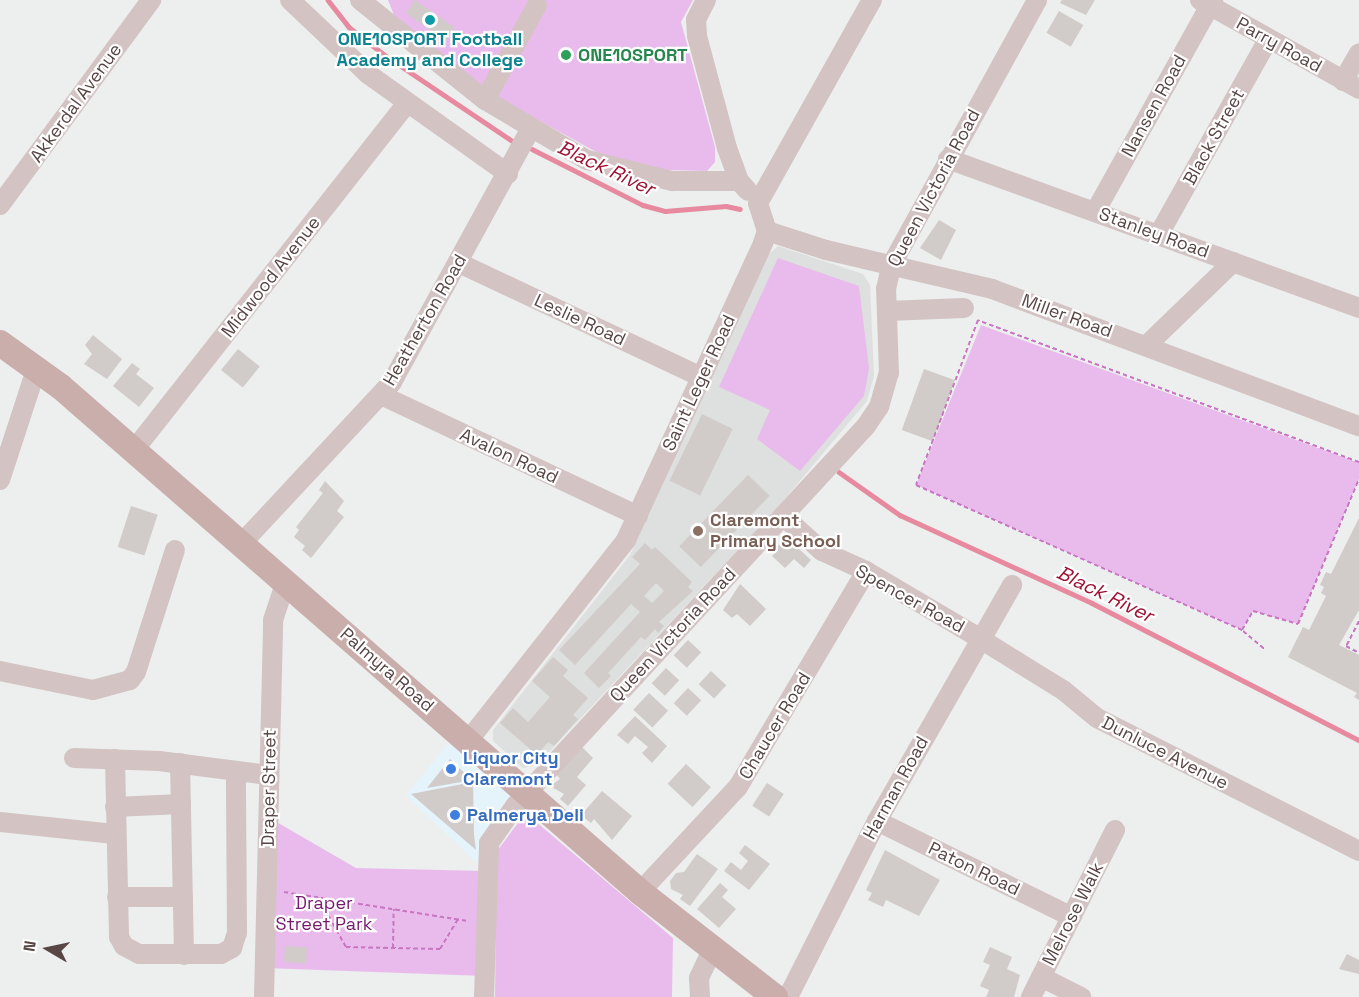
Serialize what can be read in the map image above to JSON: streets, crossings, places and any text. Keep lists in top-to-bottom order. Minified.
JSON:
{"streets":{"main road":["Palmyra Road"],"street":["Parry Road","Akkerdal Avenue","Nansen Road","Black Street","Queen Victoria Road","Stanley Road","Midwood Avenue","Miller Road","Heatherton Road","Leslie Road","Saint Leger Road","Avalon Road","Spencer Road","Chaucer Road","Dunluce Avenue","Draper Street","Harman Road","Paton Road","Melrose Walk"]},"crossings":[["Parry Road","Nansen Road"],["Parry Road","Black Street"],["Nansen Road","Stanley Road"],["Black Street","Stanley Road"],["Queen Victoria Road","Stanley Road"],["Queen Victoria Road","Miller Road"],["Queen Victoria Road","Spencer Road"],["Queen Victoria Road","Palmyra Road"],["Midwood Avenue","Palmyra Road"],["Miller Road","Saint Leger Road"],["Heatherton Road","Leslie Road"],["Heatherton Road","Avalon Road"],["Heatherton Road","Palmyra Road"],["Leslie Road","Saint Leger Road"],["Saint Leger Road","Avalon Road"],["Saint Leger Road","Palmyra Road"],["Spencer Road","Chaucer Road"],["Spencer Road","Dunluce Avenue"],["Spencer Road","Harman Road"],["Palmyra Road","Chaucer Road"],["Palmyra Road","Draper Street"],["Dunluce Avenue","Harman Road"],["Harman Road","Paton Road"],["Paton Road","Melrose Walk"]],"water":["Black River"],"parks":["Draper Street Park"],"places":["ONE10SPORT Football Academy and College","ONE10SPORT","Claremont Primary School","Liquor City Claremont","Palmerya Deli"],"north":"left"}
